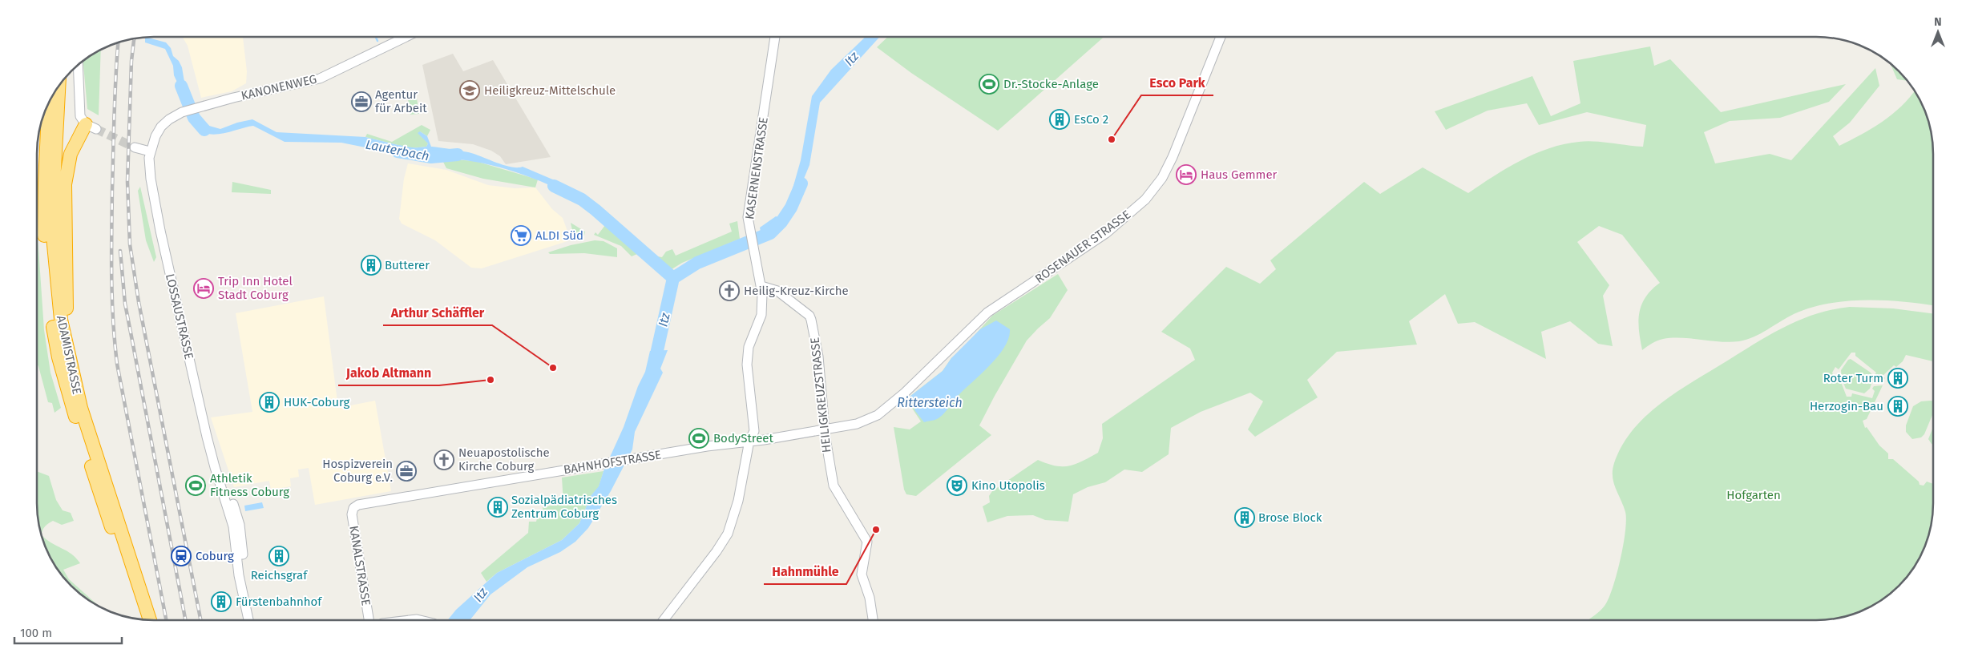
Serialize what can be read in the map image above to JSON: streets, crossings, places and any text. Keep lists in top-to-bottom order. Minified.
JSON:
{"streets":{"highway":["ADAMISTRASSE"],"street":["KANONENWEG","KASERNENSTRASSE","ROSENAUER STRASSE","LOSSAUSTRASSE","HEILIGKREUZSTRASSE","BAHNHOFSTRASSE","KANALSTRASSE"]},"crossings":[["KANONENWEG","LOSSAUSTRASSE"],["KASERNENSTRASSE","HEILIGKREUZSTRASSE"],["KASERNENSTRASSE","BAHNHOFSTRASSE"],["ROSENAUER STRASSE","HEILIGKREUZSTRASSE"],["ROSENAUER STRASSE","BAHNHOFSTRASSE"],["HEILIGKREUZSTRASSE","BAHNHOFSTRASSE"],["BAHNHOFSTRASSE","KANALSTRASSE"]],"water":["Itz","Lauterbach","Rittersteich"],"parks":["Hofgarten"],"places":{"sports":["Dr.-Stocke-Anlage","BodyStreet","Athletik Fitness Coburg"],"school or university":["Heiligkreuz-Mittelschule"],"office":["Agentur für Arbeit","Hospizverein Coburg e.V."],"building":["EsCo 2","Butterer","Roter Turm","HUK-Coburg","Herzogin-Bau","Sozialpädiatrisches Zentrum Coburg","Brose Block","Reichsgraf","Fürstenbahnhof"],"other":["Esco Park","Arthur Schäffler","Jakob Altmann","Hahnmühle"],"hotel":["Haus Gemmer","Trip Inn Hotel Stadt Coburg"],"supermarket":["ALDI Süd"],"church":["Heilig-Kreuz-Kirche","Neuapostolische Kirche Coburg"],"theatre":["Kino Utopolis"],"station":["Coburg"]},"scale_bar":"100 m","north":"top"}
